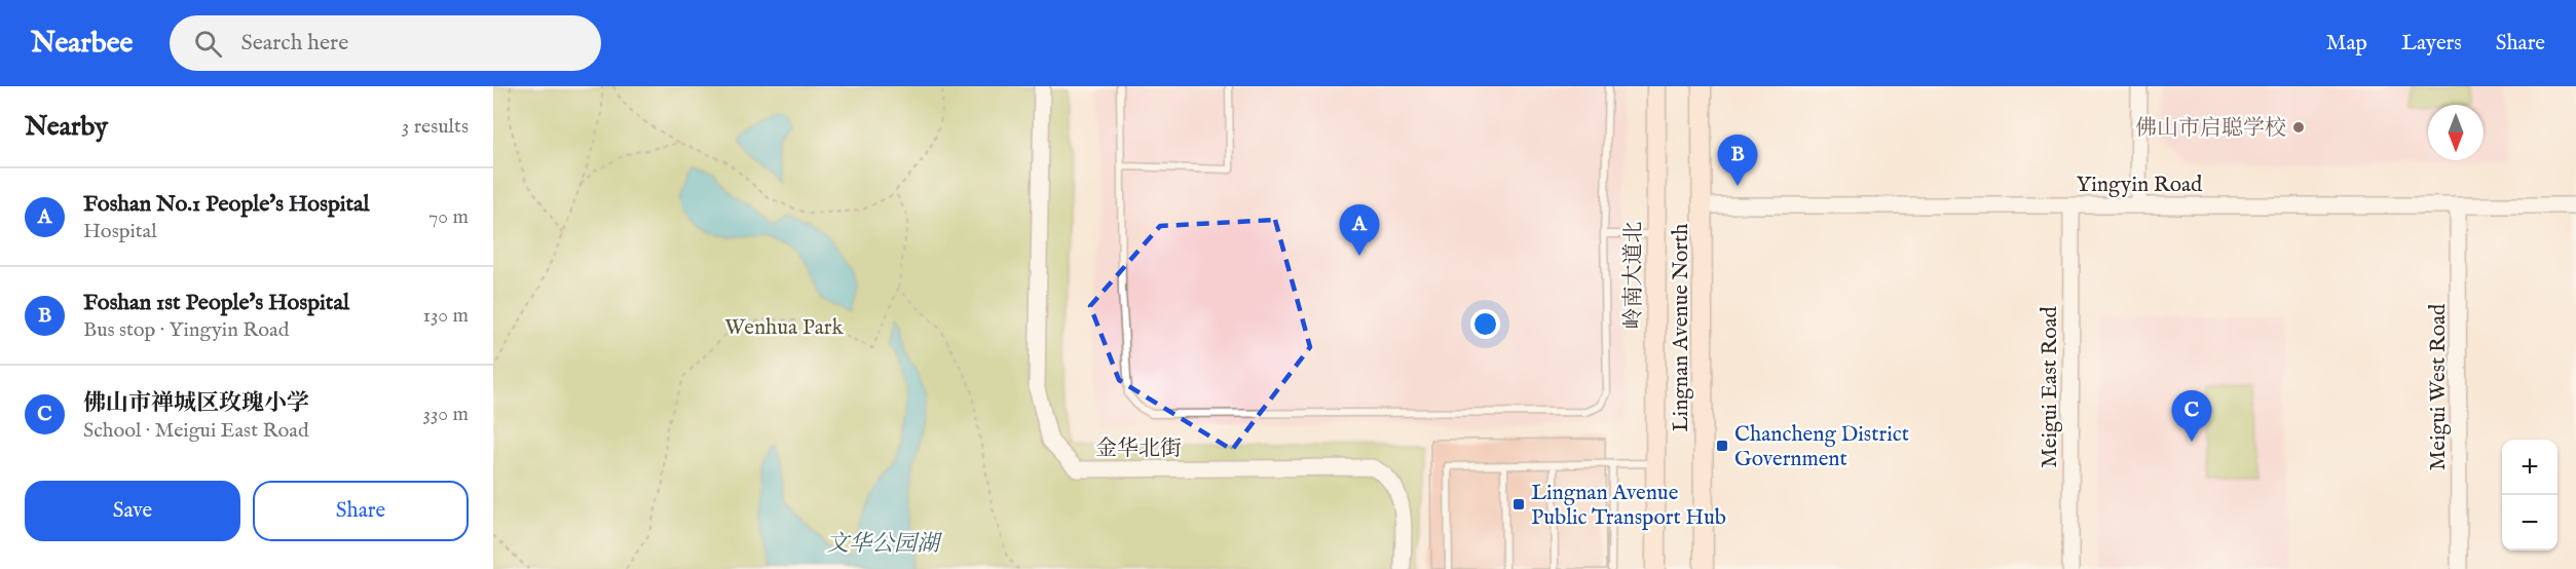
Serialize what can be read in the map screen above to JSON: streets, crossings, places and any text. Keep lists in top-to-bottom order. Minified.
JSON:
{"streets":{"main road":["岭南大道北","Lingnan Avenue North"],"street":["Yingyin Road","Meigui East Road","Meigui West Road","金华北街"]},"crossings":[["Yingyin Road","Lingnan Avenue North"],["Yingyin Road","Meigui East Road"],["Yingyin Road","Meigui West Road"]],"water":["文华公园湖"],"parks":["Wenhua Park"],"places":{"other":["佛山市启聪学校"],"transit":["Chancheng District Government","Lingnan Avenue Public Transport Hub"]},"north":"bottom","page":{"header":"Nearbee","search":"Search here","nav":["Map","Layers","Share"],"heading":["Nearby","3 results"],"pins":["B","A","C"],"list":[{"mark":"A","name":"Foshan No.1 People's Hospital","note":"Hospital","value":"70 m"},{"mark":"B","name":"Foshan 1st People's Hospital","note":"Bus stop · Yingyin Road","value":"130 m"},{"mark":"C","name":"佛山市禅城区玫瑰小学","note":"School · Meigui East Road","value":"330 m"}],"map_buttons":["+","−"],"buttons":["Save","Share"]}}
